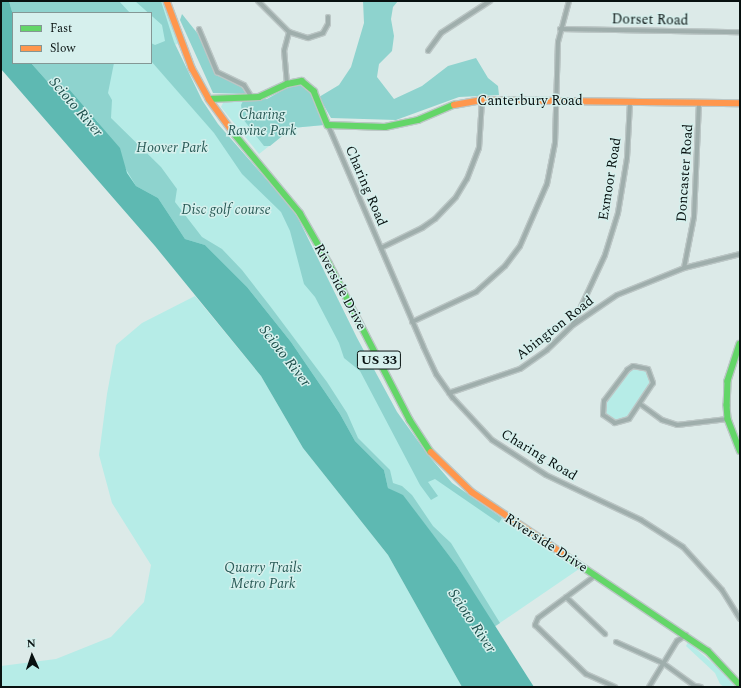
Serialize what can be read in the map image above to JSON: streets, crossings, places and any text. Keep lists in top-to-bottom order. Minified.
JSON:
{"streets":{"main road":["Canterbury Road","Riverside Drive","US 33"],"street":["Dorset Road","Doncaster Road","Exmoor Road","Charing Road","Abington Road"]},"crossings":[["Canterbury Road","Doncaster Road"],["Canterbury Road","Exmoor Road"],["Canterbury Road","Charing Road"],["Doncaster Road","Abington Road"],["Exmoor Road","Abington Road"],["Charing Road","Abington Road"]],"water":["Scioto River"],"parks":["Charing Ravine Park","Hoover Park","Disc golf course","Quarry Trails Metro Park"],"legend":["Fast","Slow"],"north":"top"}
